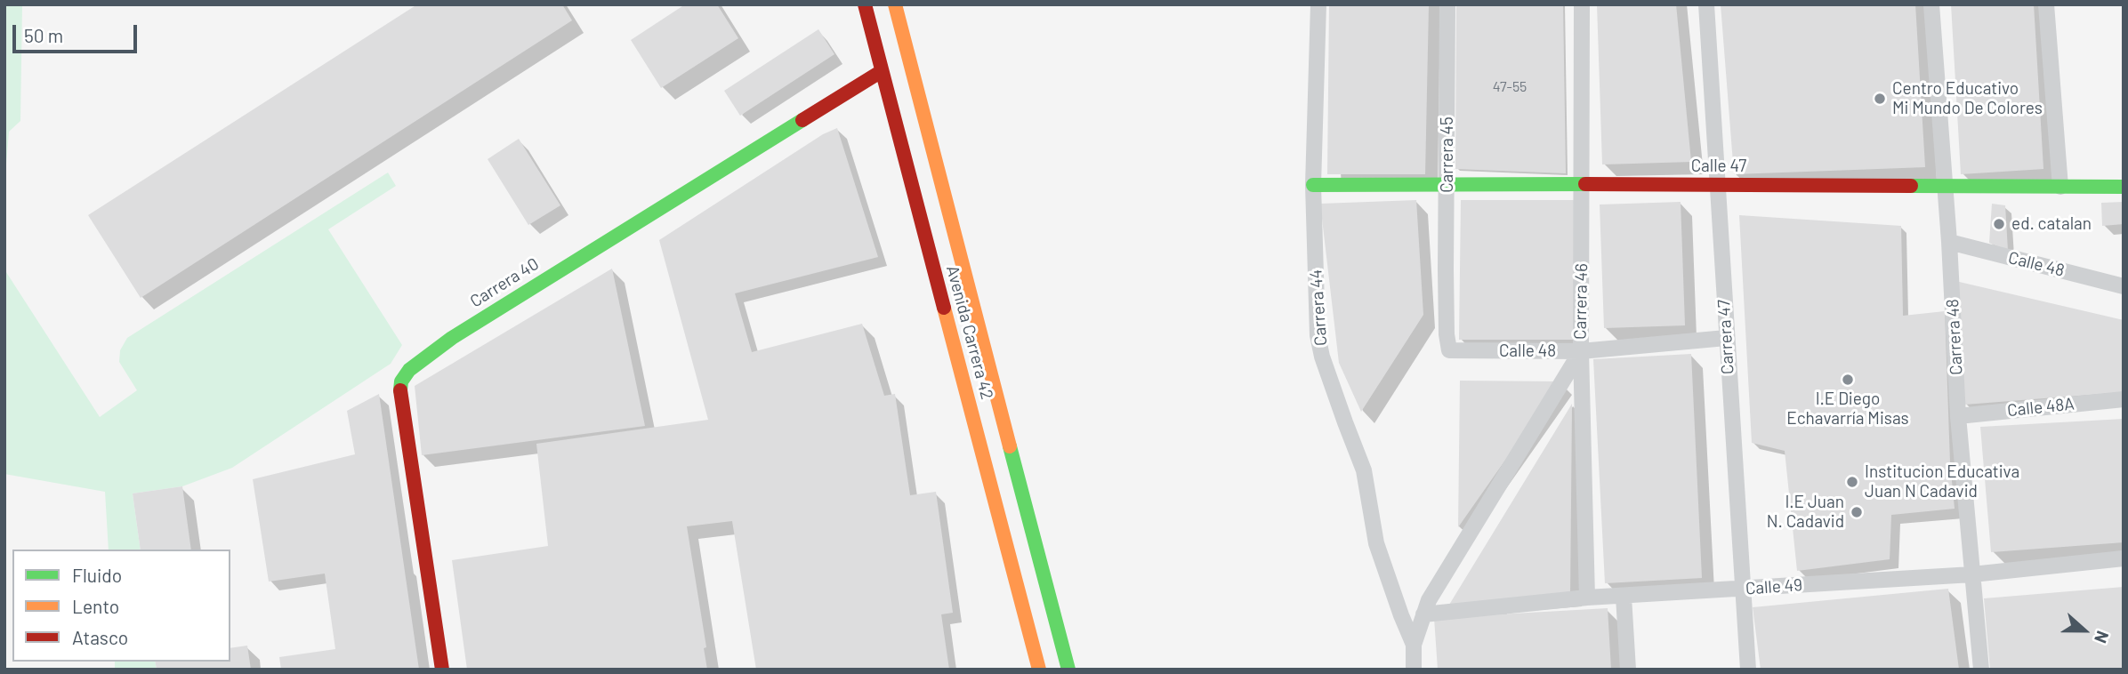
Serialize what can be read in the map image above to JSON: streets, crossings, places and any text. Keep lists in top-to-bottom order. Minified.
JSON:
{"streets":{"main road":["Calle 47","Carrera 40","Avenida Carrera 42"],"street":["Carrera 45","Calle 48","Carrera 46","Carrera 44","Carrera 47","Carrera 48","Calle 48A","Calle 49"]},"crossings":[["Carrera 45","Calle 47"],["Carrera 45","Calle 48"],["Calle 47","Carrera 46"],["Calle 47","Carrera 44"],["Calle 47","Carrera 47"],["Calle 47","Carrera 48"],["Calle 48","Carrera 46"],["Calle 48","Carrera 47"],["Calle 48","Carrera 48"],["Carrera 40","Avenida Carrera 42"],["Carrera 46","Calle 49"],["Carrera 47","Calle 49"],["Carrera 48","Calle 48A"],["Carrera 48","Calle 49"]],"places":["Centro Educativo Mi Mundo De Colores","ed. catalan","I.E Diego Echavarría Misas","Institucion Educativa Juan N Cadavid","I.E Juan N. Cadavid"],"house_numbers":["47-55"],"legend":["Fluido","Lento","Atasco"],"scale_bar":"50 m","north":"right"}
